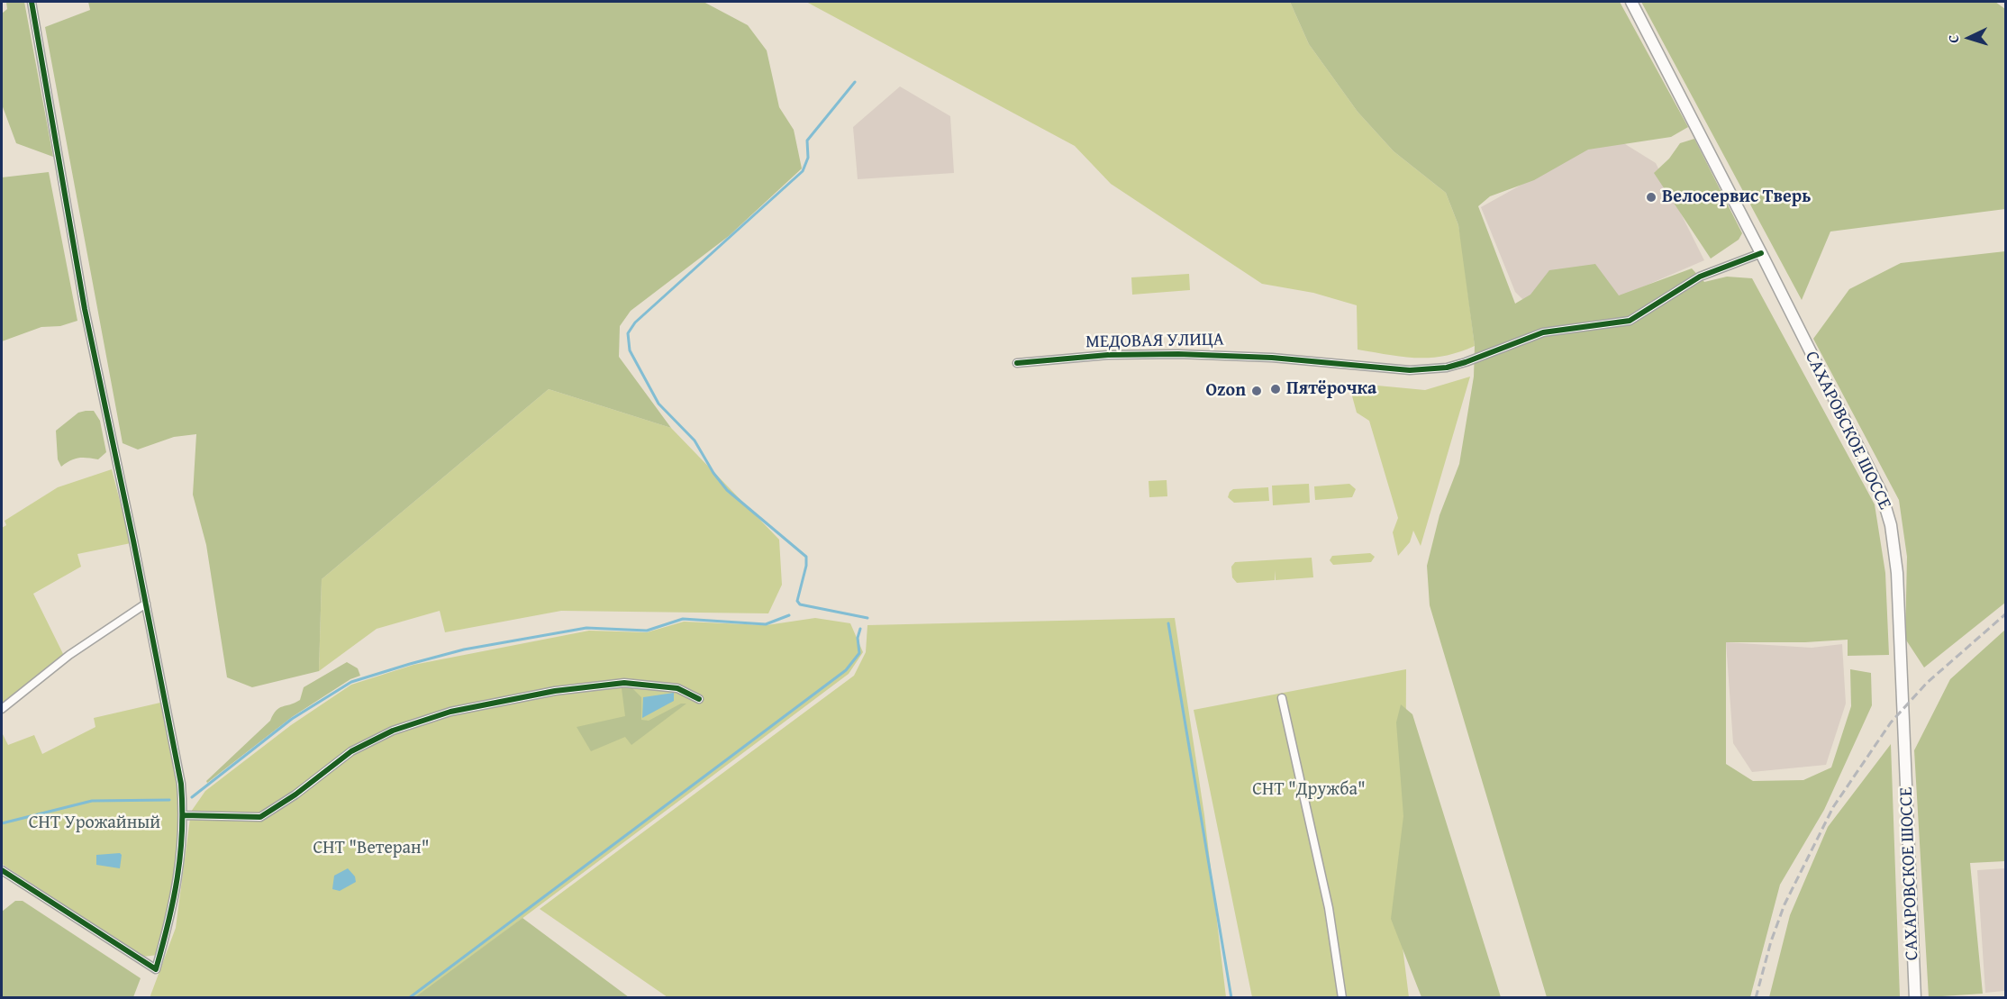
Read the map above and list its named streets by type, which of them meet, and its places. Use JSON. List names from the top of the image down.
{
  "streets": {
    "main road": ["САХАРОВСКОЕ ШОССЕ"],
    "street": ["МЕДОВАЯ УЛИЦА"]
  },
  "crossings": [
    ["МЕДОВАЯ УЛИЦА", "САХАРОВСКОЕ ШОССЕ"]
  ],
  "parks": ["СНТ \"Дружба\"", "СНТ Урожайный", "СНТ \"Ветеран\""],
  "places": ["Велосервис Тверь", "Пятёрочка", "Ozon"],
  "north": "left"
}
